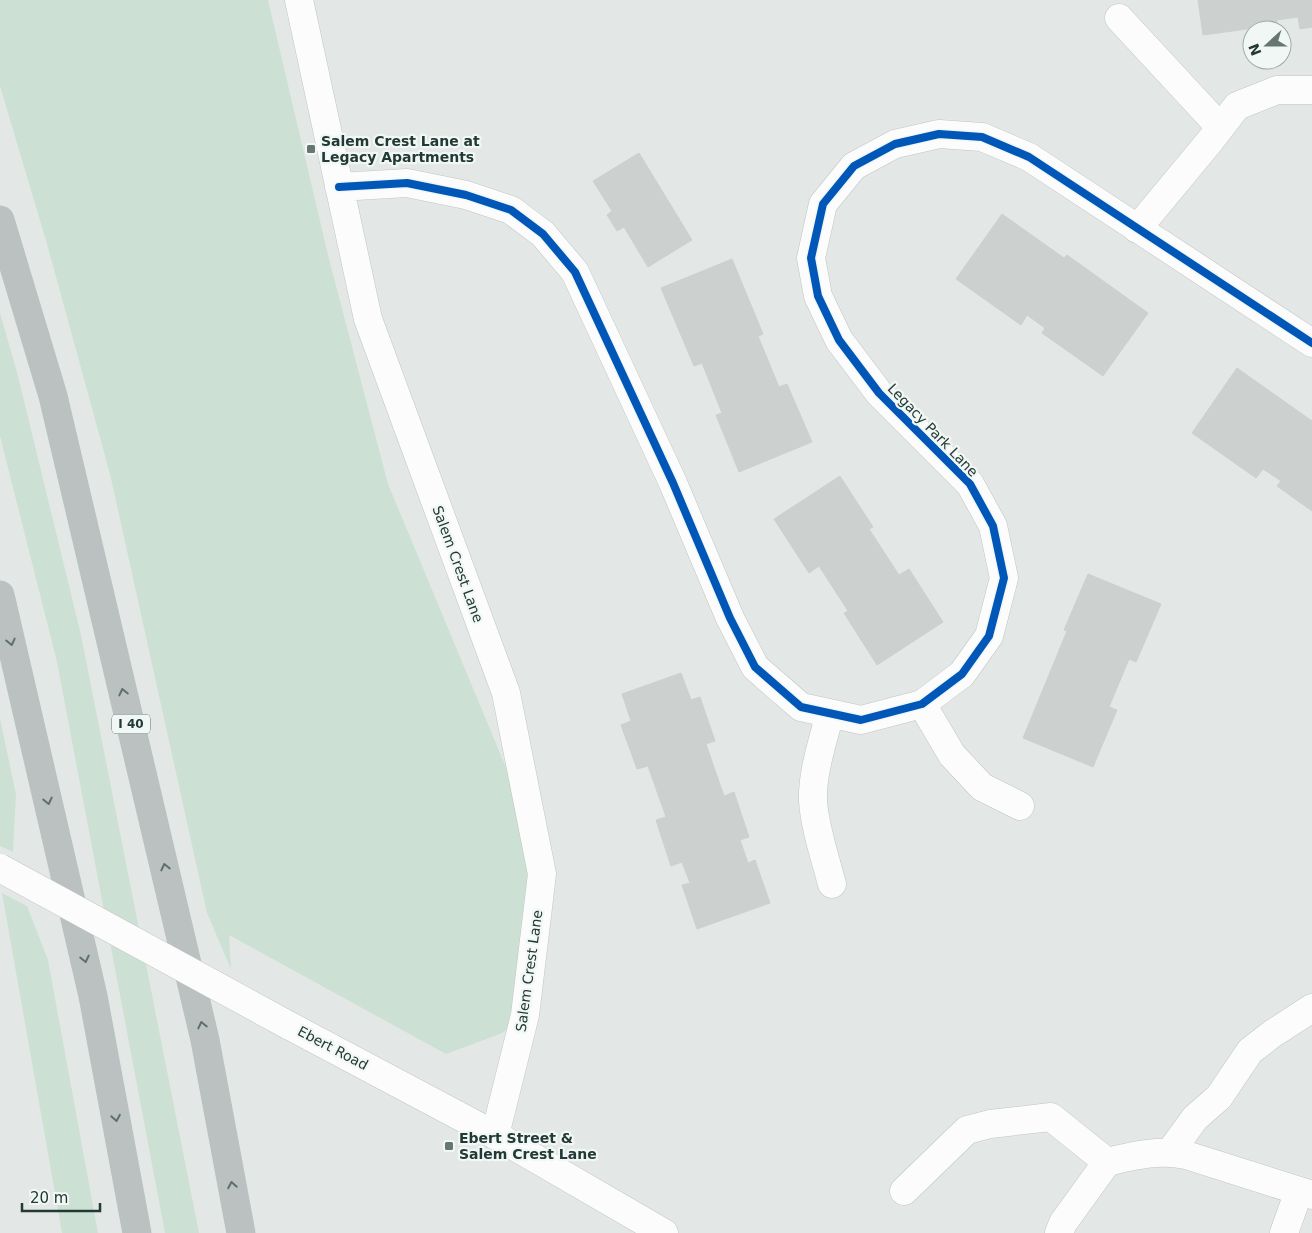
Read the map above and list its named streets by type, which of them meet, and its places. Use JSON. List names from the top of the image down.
{
  "streets": {
    "highway": ["I 40"],
    "street": ["Legacy Park Lane", "Salem Crest Lane", "Ebert Road"]
  },
  "crossings": [
    ["Legacy Park Lane", "Salem Crest Lane"],
    ["Salem Crest Lane", "Ebert Road"]
  ],
  "places": {
    "transit": ["Salem Crest Lane at Legacy Apartments", "Ebert Street & Salem Crest Lane"]
  },
  "scale_bar": "20 m",
  "north": "left"
}
